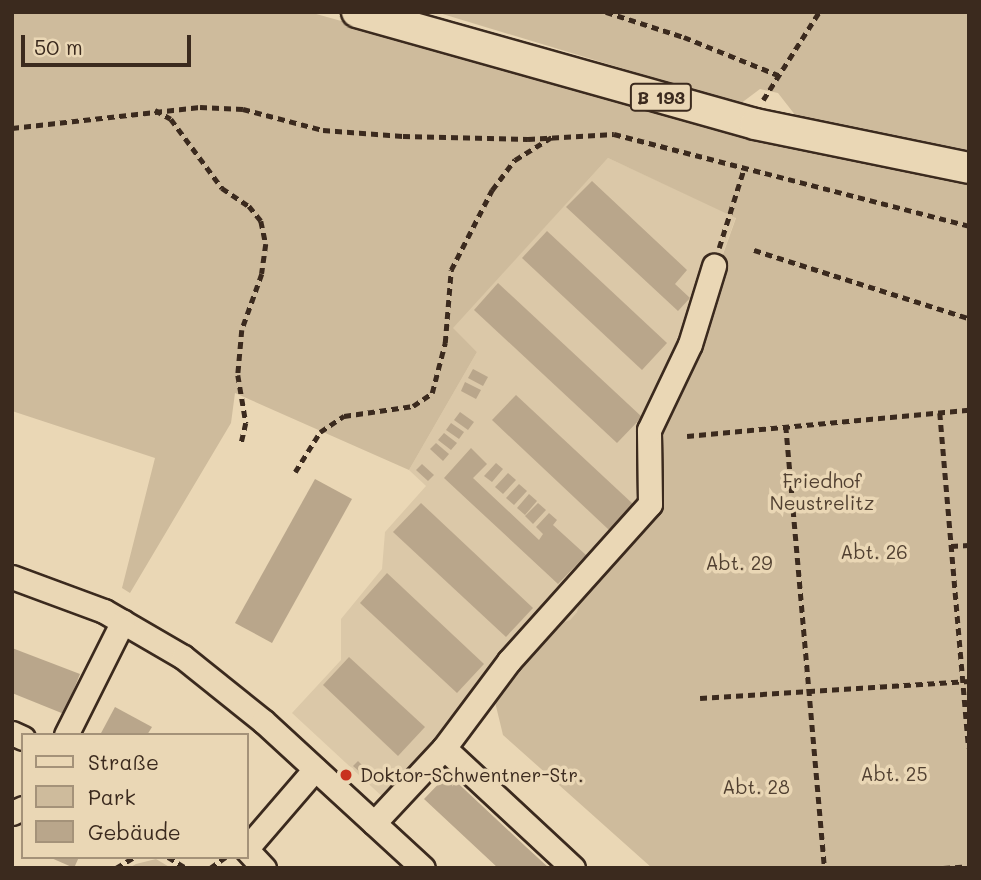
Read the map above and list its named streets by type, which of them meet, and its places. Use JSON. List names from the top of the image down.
{
  "streets": {
    "main road": ["B 193"]
  },
  "parks": [
    "Friedhof Neustrelitz",
    "Abt. 26",
    "Abt. 29",
    "Abt. 25",
    "Abt. 28"
  ],
  "places": ["Doktor-Schwentner-Str."],
  "legend": ["Straße", "Park", "Gebäude"],
  "scale_bar": "50 m"
}
